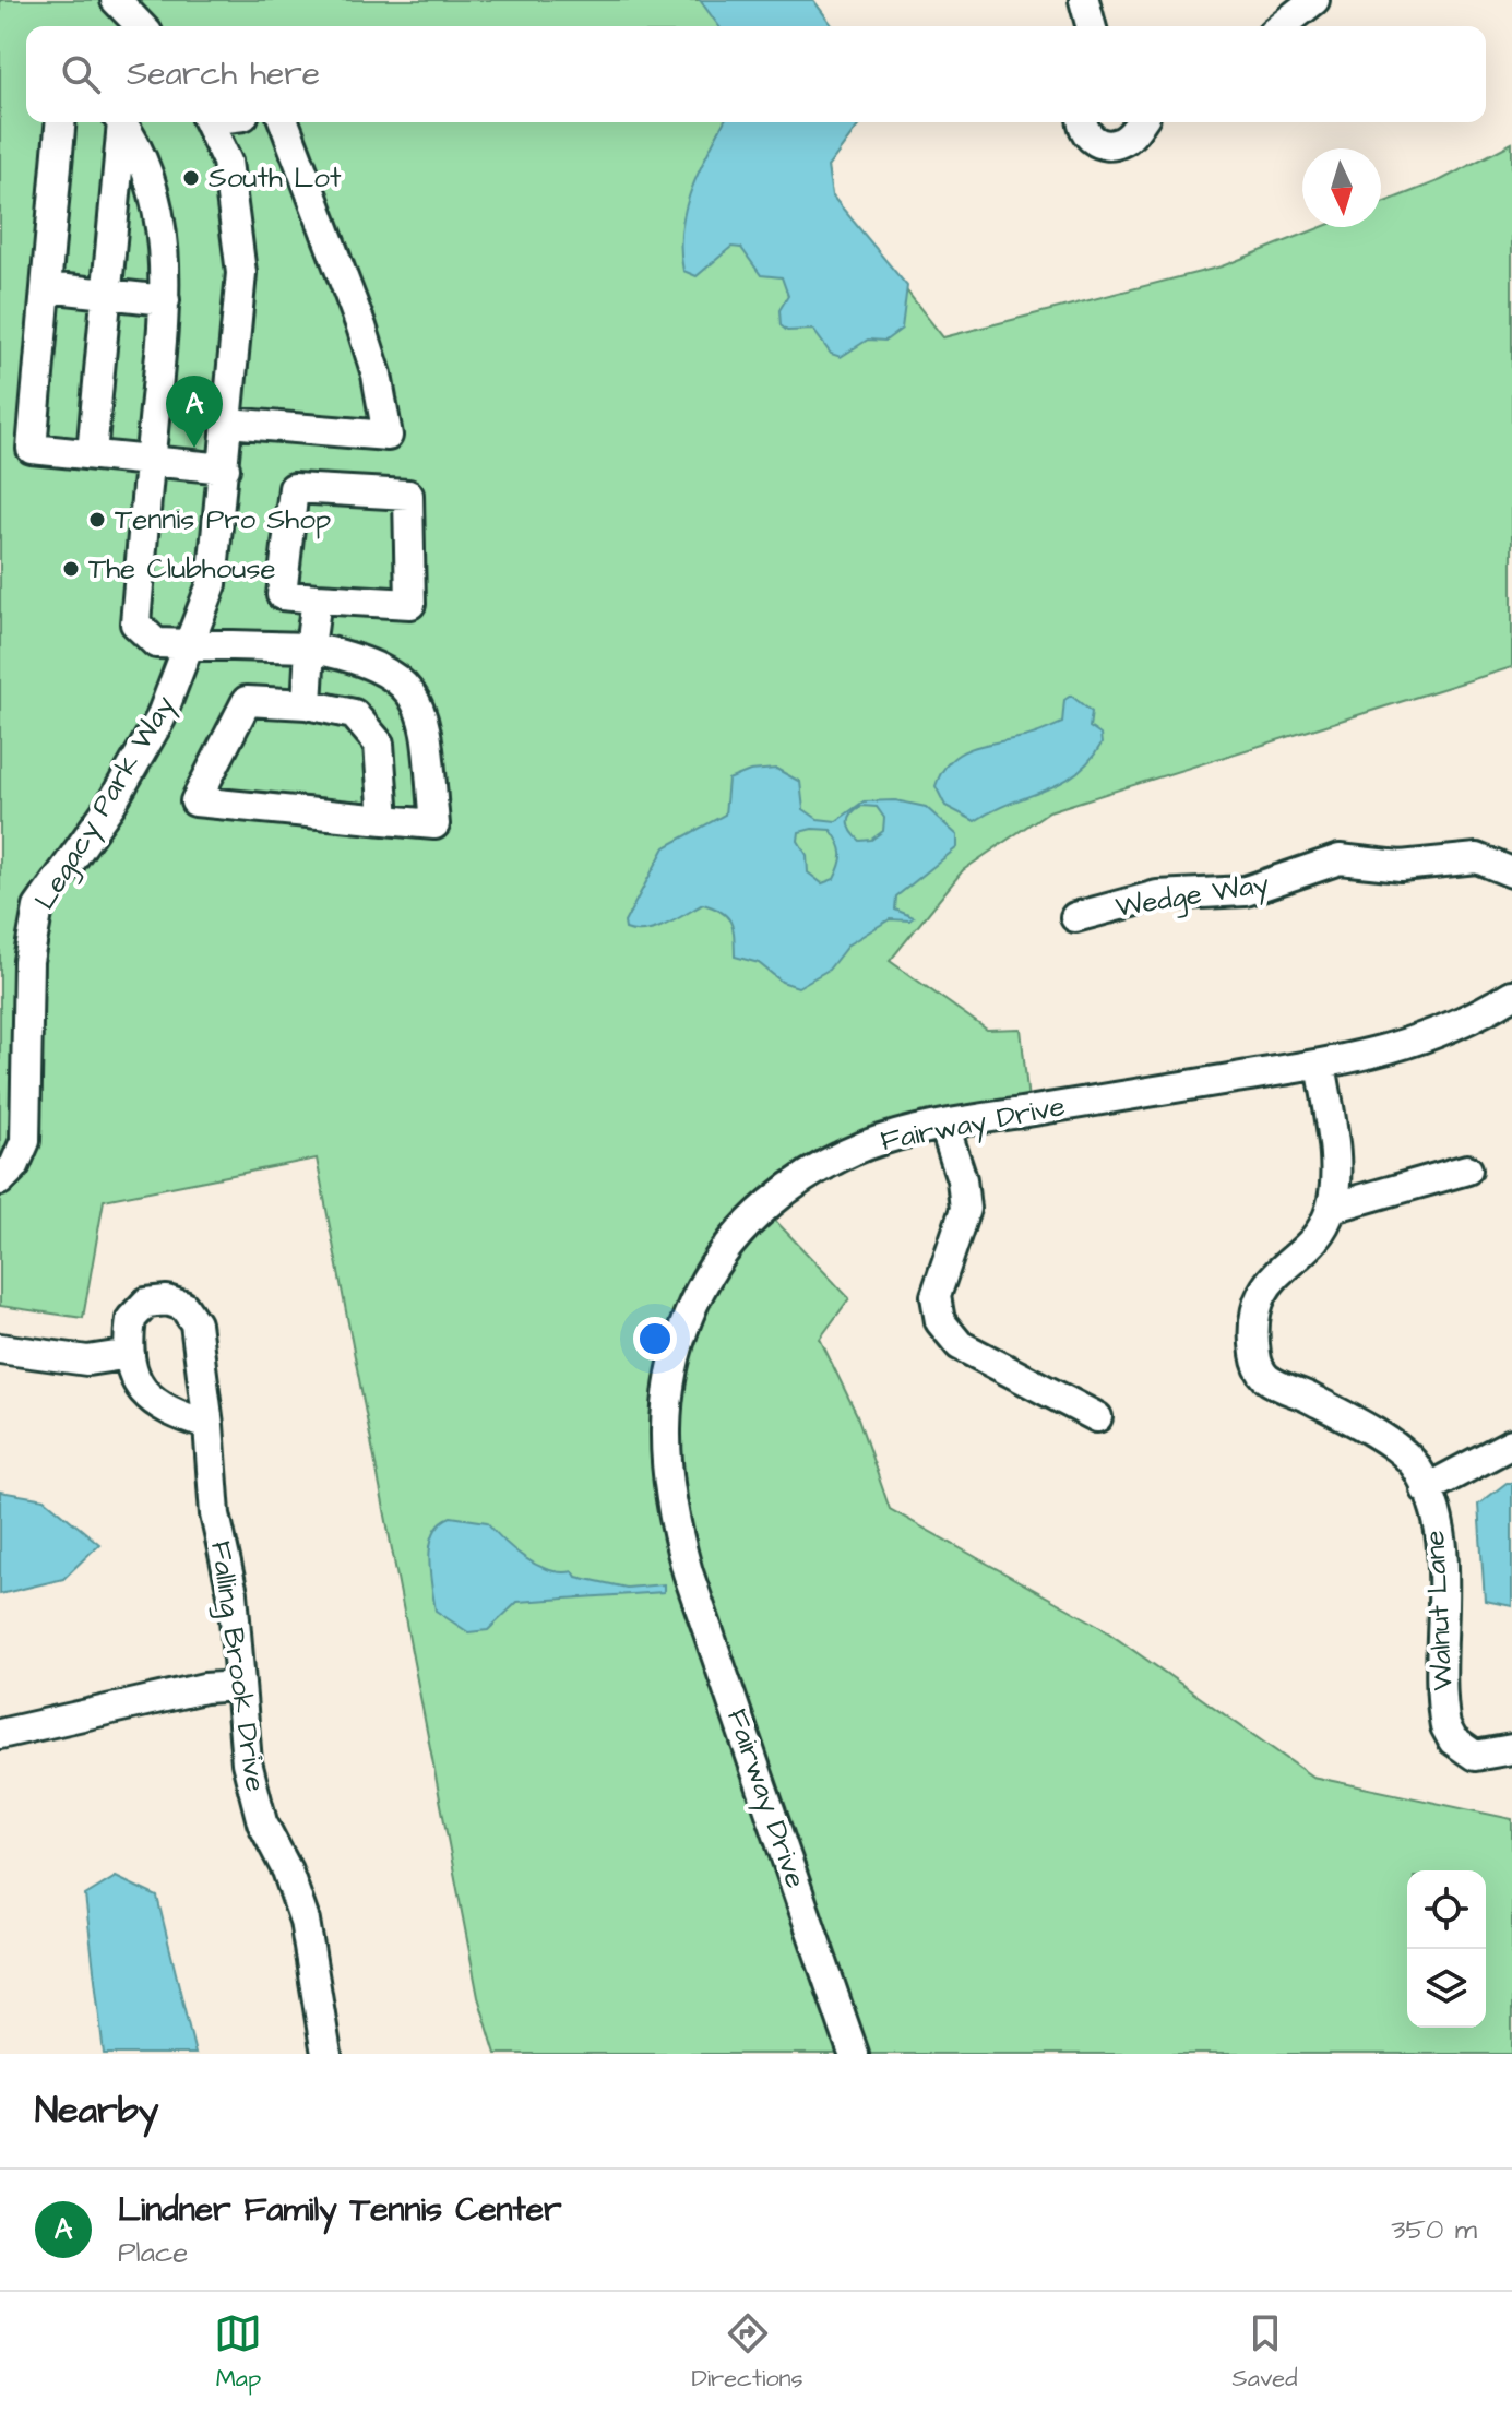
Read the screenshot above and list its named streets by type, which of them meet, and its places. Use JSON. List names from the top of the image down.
{
  "streets": {
    "street": [
      "Legacy Park Way",
      "Wedge Way",
      "Fairway Drive",
      "Walnut Lane",
      "Falling Brook Drive"
    ]
  },
  "places": ["South Lot", "Tennis Pro Shop", "The Clubhouse"],
  "north": "bottom",
  "page": {
    "search": "Search here",
    "pins": "A",
    "heading": "Nearby",
    "list": [
      {
        "mark": "A",
        "name": "Lindner Family Tennis Center",
        "note": "Place",
        "value": "350 m"
      }
    ],
    "nav": ["Map", "Directions", "Saved"]
  }
}
